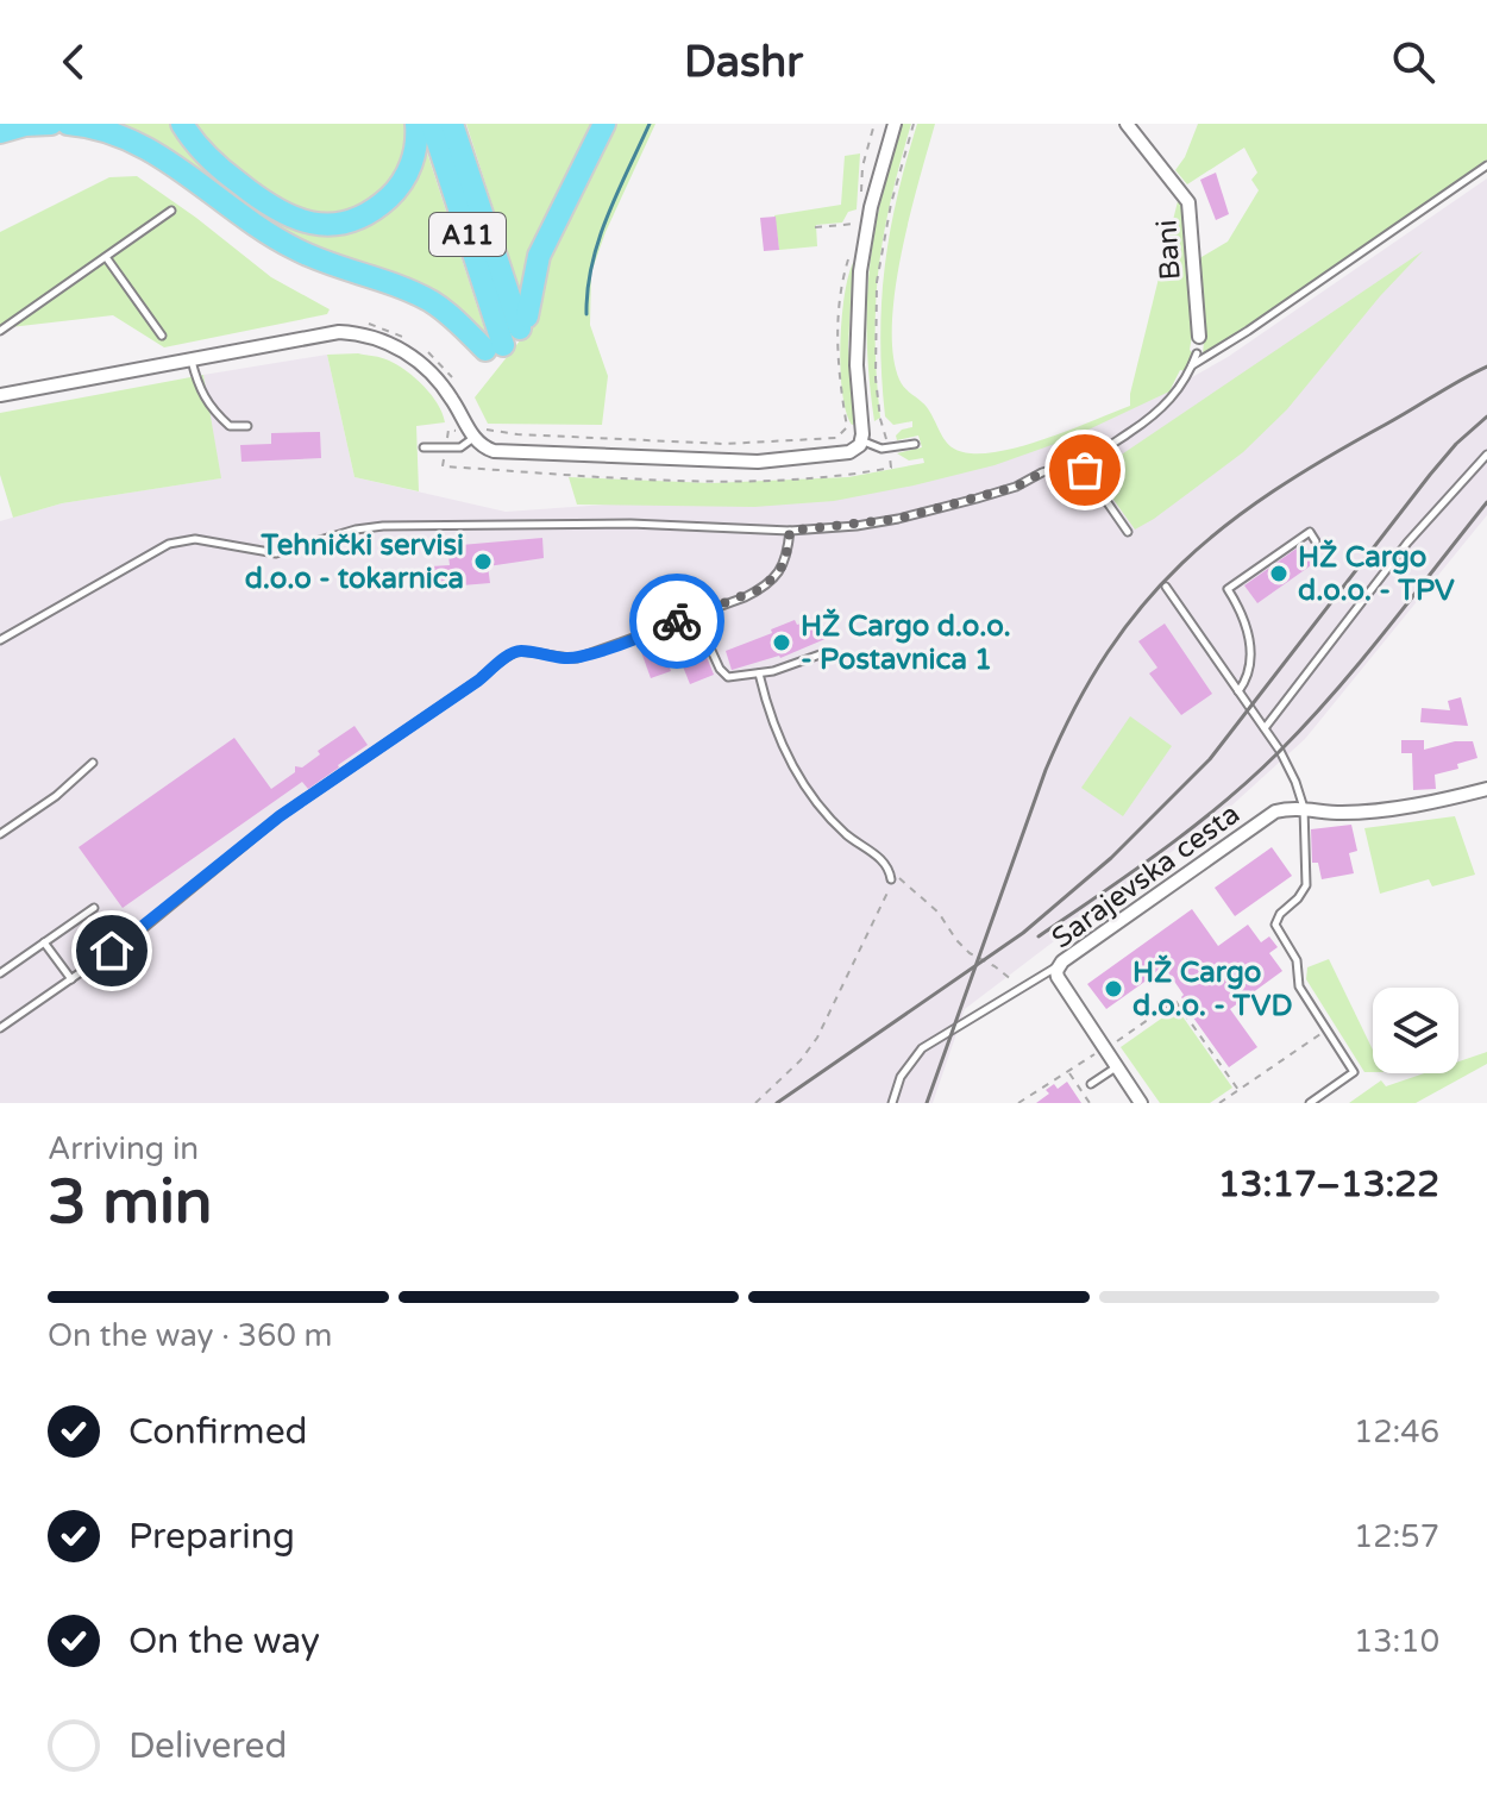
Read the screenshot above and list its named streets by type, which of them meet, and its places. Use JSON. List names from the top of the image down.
{
  "streets": {
    "highway": ["A11"],
    "street": ["Bani", "Sarajevska cesta"]
  },
  "places": [
    "Tehnički servisi d.o.o - tokarnica",
    "HŽ Cargo d.o.o. - TPV",
    "HŽ Cargo d.o.o. - Postavnica 1",
    "HŽ Cargo d.o.o. - TVD"
  ],
  "page": {
    "header": "Dashr",
    "heading": ["3 min", "Arriving in", "13:17–13:22"],
    "bar": "On the way · 360 m",
    "list": [
      ["Confirmed", "12:46"],
      ["Preparing", "12:57"],
      ["On the way", "13:10"],
      "Delivered"
    ]
  }
}
